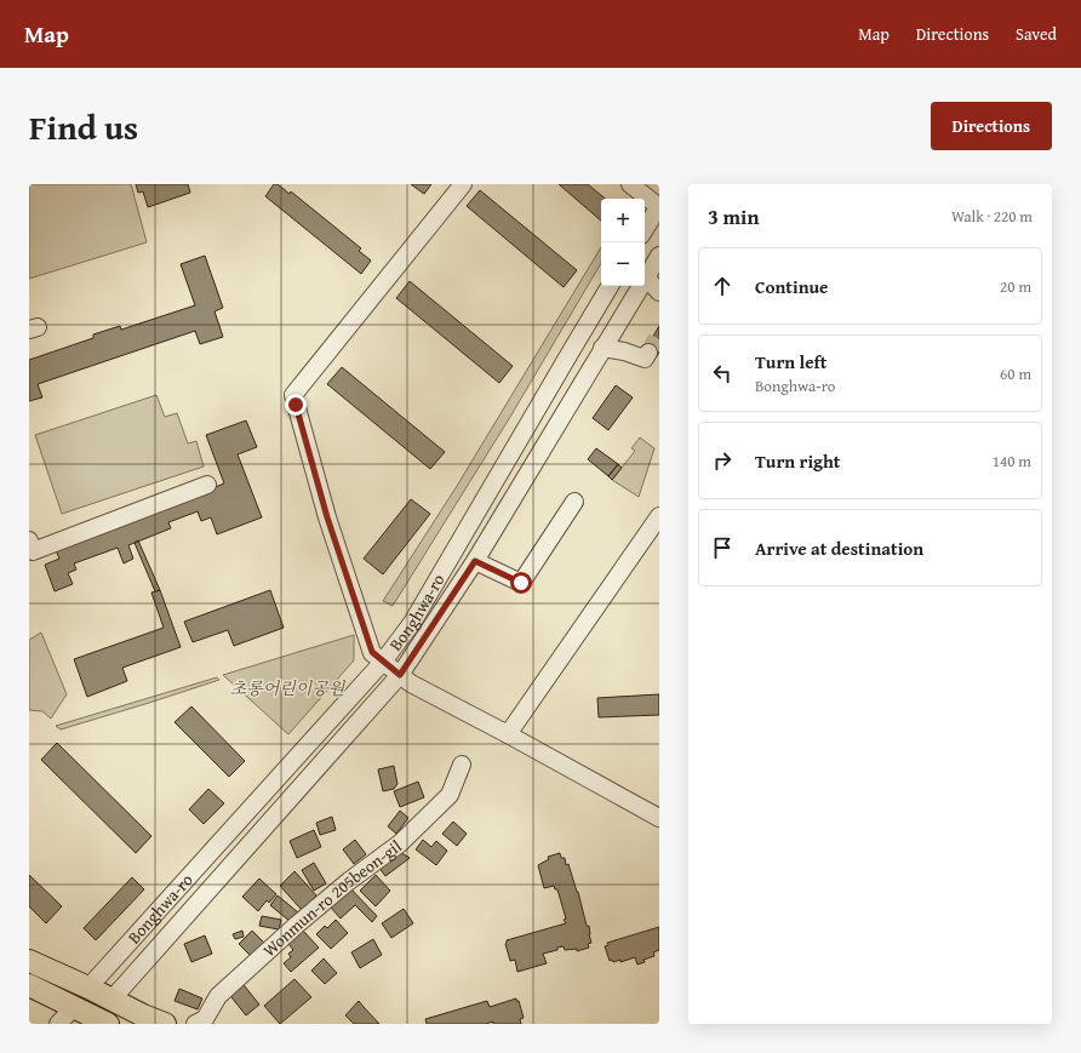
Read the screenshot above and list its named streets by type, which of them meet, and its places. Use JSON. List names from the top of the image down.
{
  "streets": {
    "main road": ["Bonghwa-ro"],
    "street": ["Wonmun-ro 205beon-gil"]
  },
  "parks": ["초롱어린이공원"],
  "page": {
    "header": "Map",
    "nav": ["Map", "Directions", "Saved"],
    "title": "Find us",
    "buttons": "Directions",
    "heading": ["3 min", "Walk · 220 m"],
    "map_buttons": ["+", "−"],
    "list": [
      ["Continue", "20 m"],
      ["Turn left", "Bonghwa-ro", "60 m"],
      ["Turn right", "140 m"],
      "Arrive at destination"
    ]
  }
}
